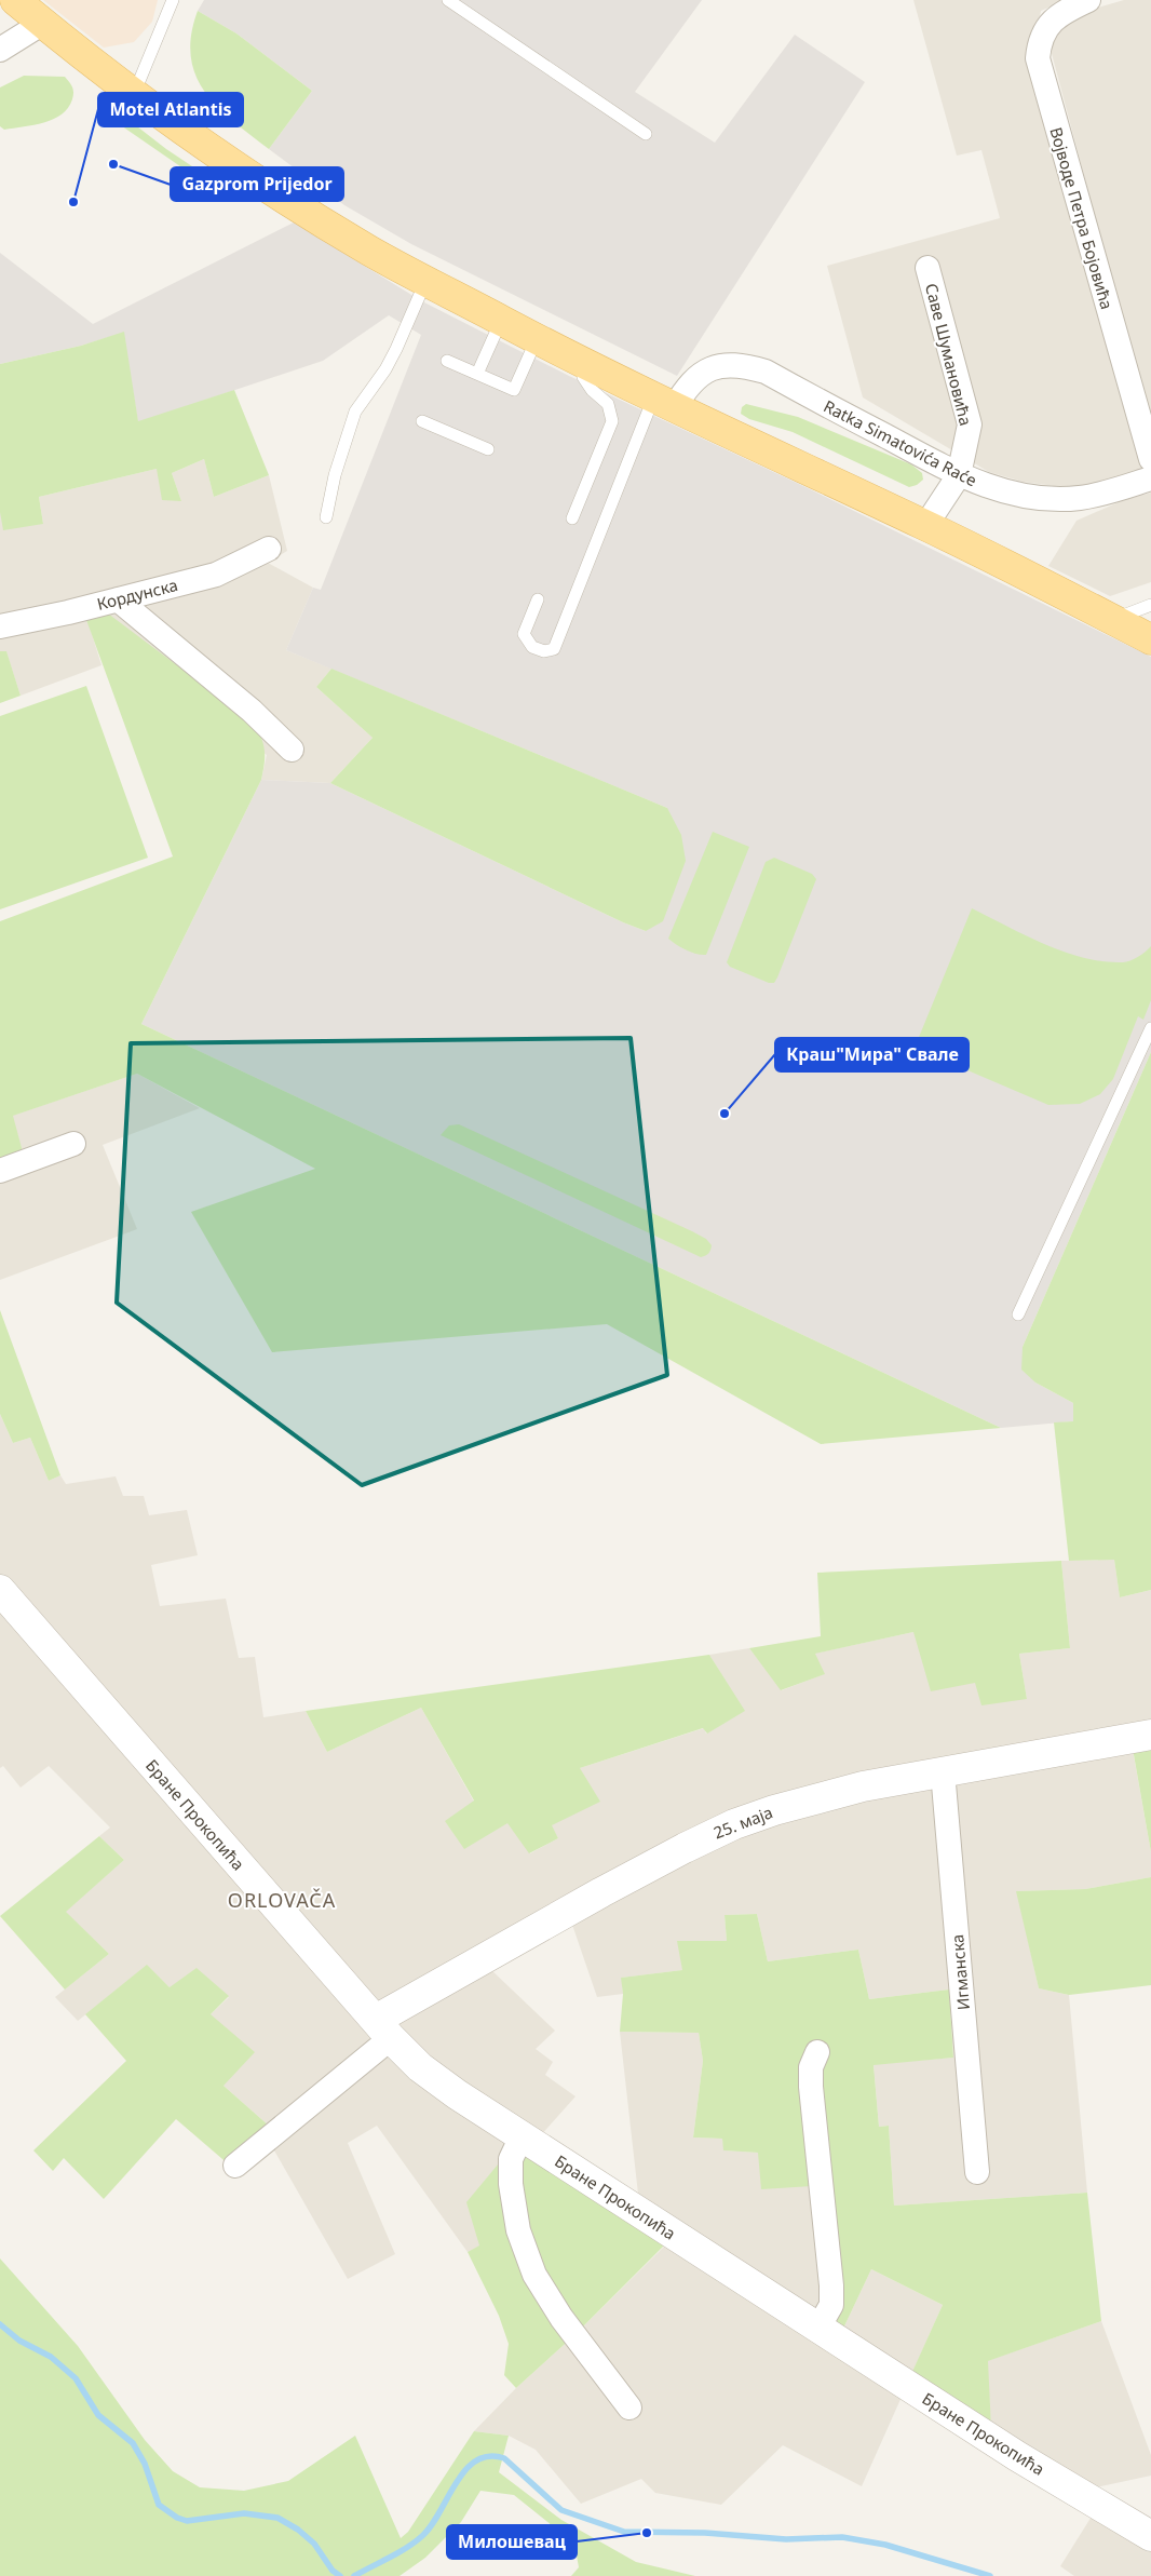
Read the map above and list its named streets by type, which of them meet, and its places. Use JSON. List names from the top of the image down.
{
  "streets": {
    "street": [
      "Војводе Петра Бојовића",
      "Саве Шумановића",
      "Ratka Simatovića Raće",
      "Кордунска",
      "Бране Прокопића",
      "25. маја",
      "Игманска"
    ]
  },
  "crossings": [
    ["Саве Шумановића", "Ratka Simatovića Raće"],
    ["Бране Прокопића", "25. маја"],
    ["25. маја", "Игманска"]
  ],
  "districts": ["ORLOVAČA"],
  "places": [
    "Gazprom Prijedor",
    "Motel Atlantis",
    "Краш\"Мира\" Свале",
    "Милошевац"
  ]
}
